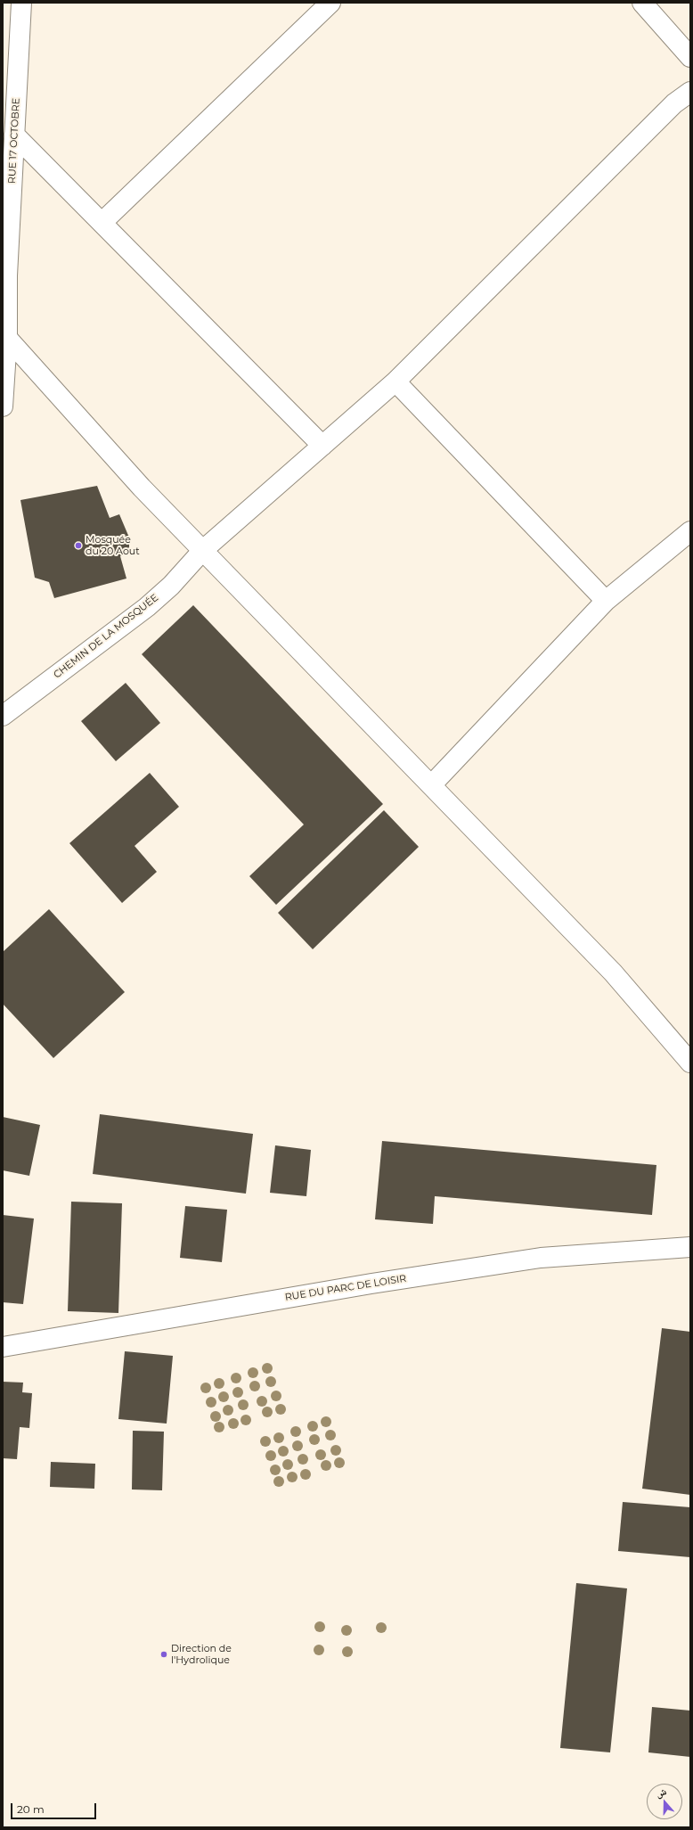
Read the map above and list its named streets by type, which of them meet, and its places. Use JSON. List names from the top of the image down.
{
  "streets": {
    "street": ["RUE 17 OCTOBRE", "CHEMIN DE LA MOSQUÉE", "RUE DU PARC DE LOISIR"]
  },
  "places": ["Mosquée du 20 Aout", "Direction de l'Hydrolique"],
  "scale_bar": "20 m",
  "north": "top"
}
